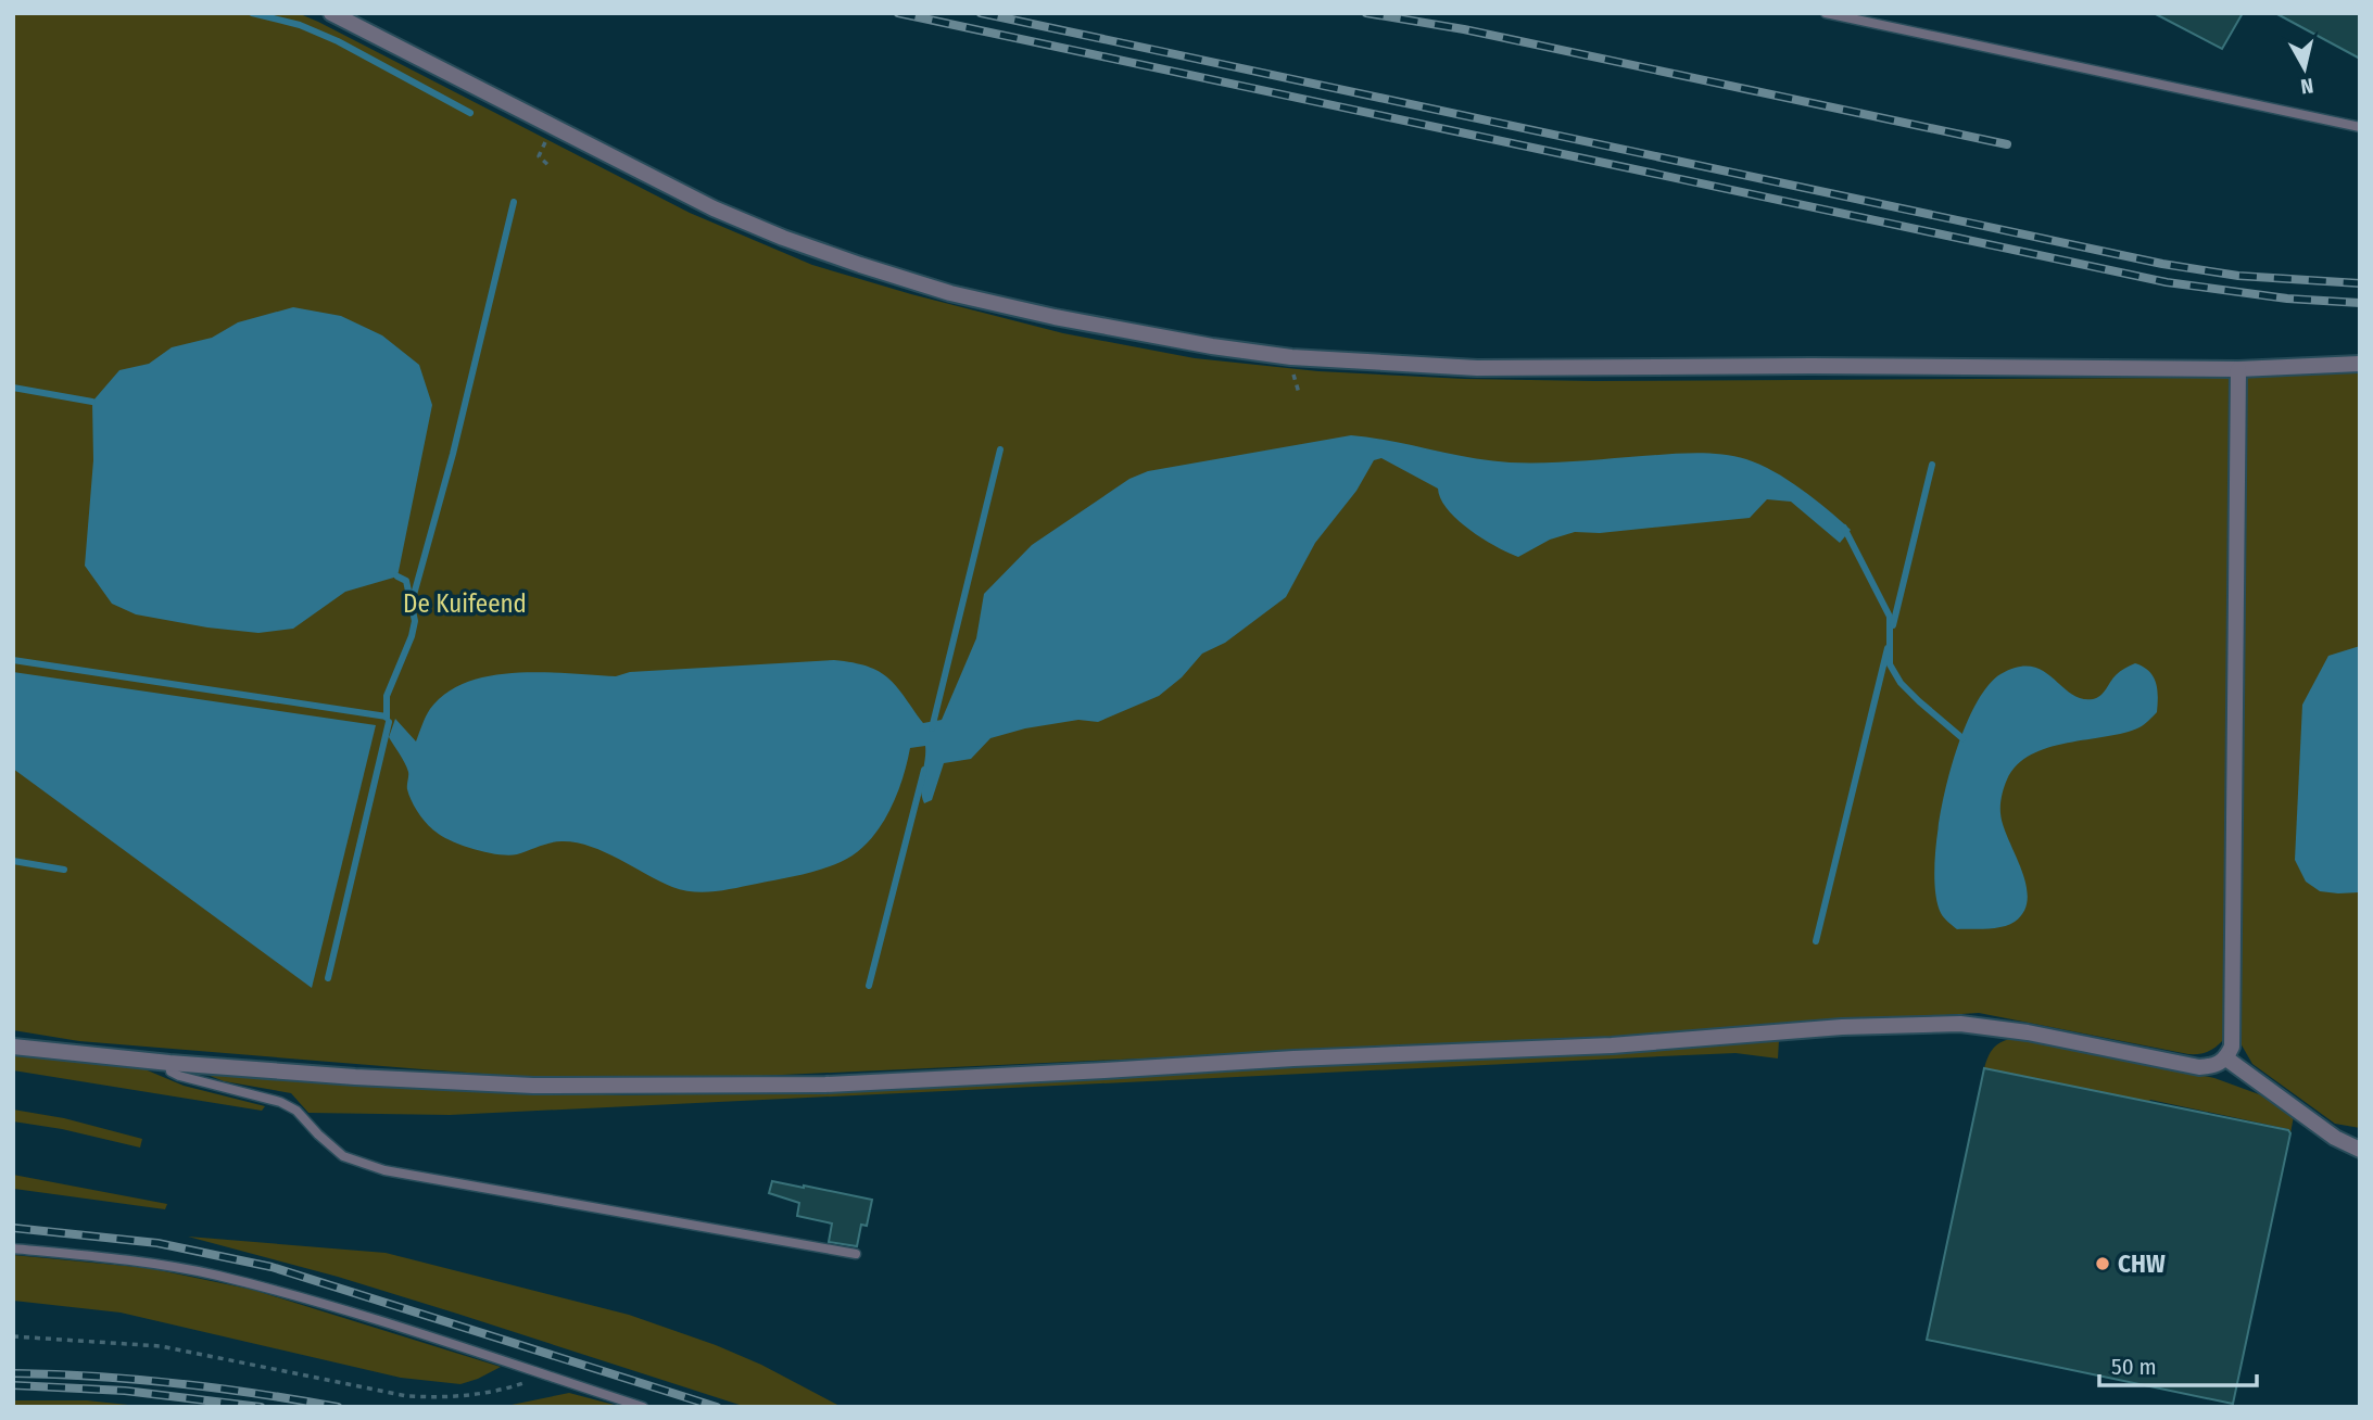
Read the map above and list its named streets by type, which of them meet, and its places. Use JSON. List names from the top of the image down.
{
  "parks": ["De Kuifeend"],
  "places": ["CHW"],
  "scale_bar": "50 m",
  "north": "bottom"
}
